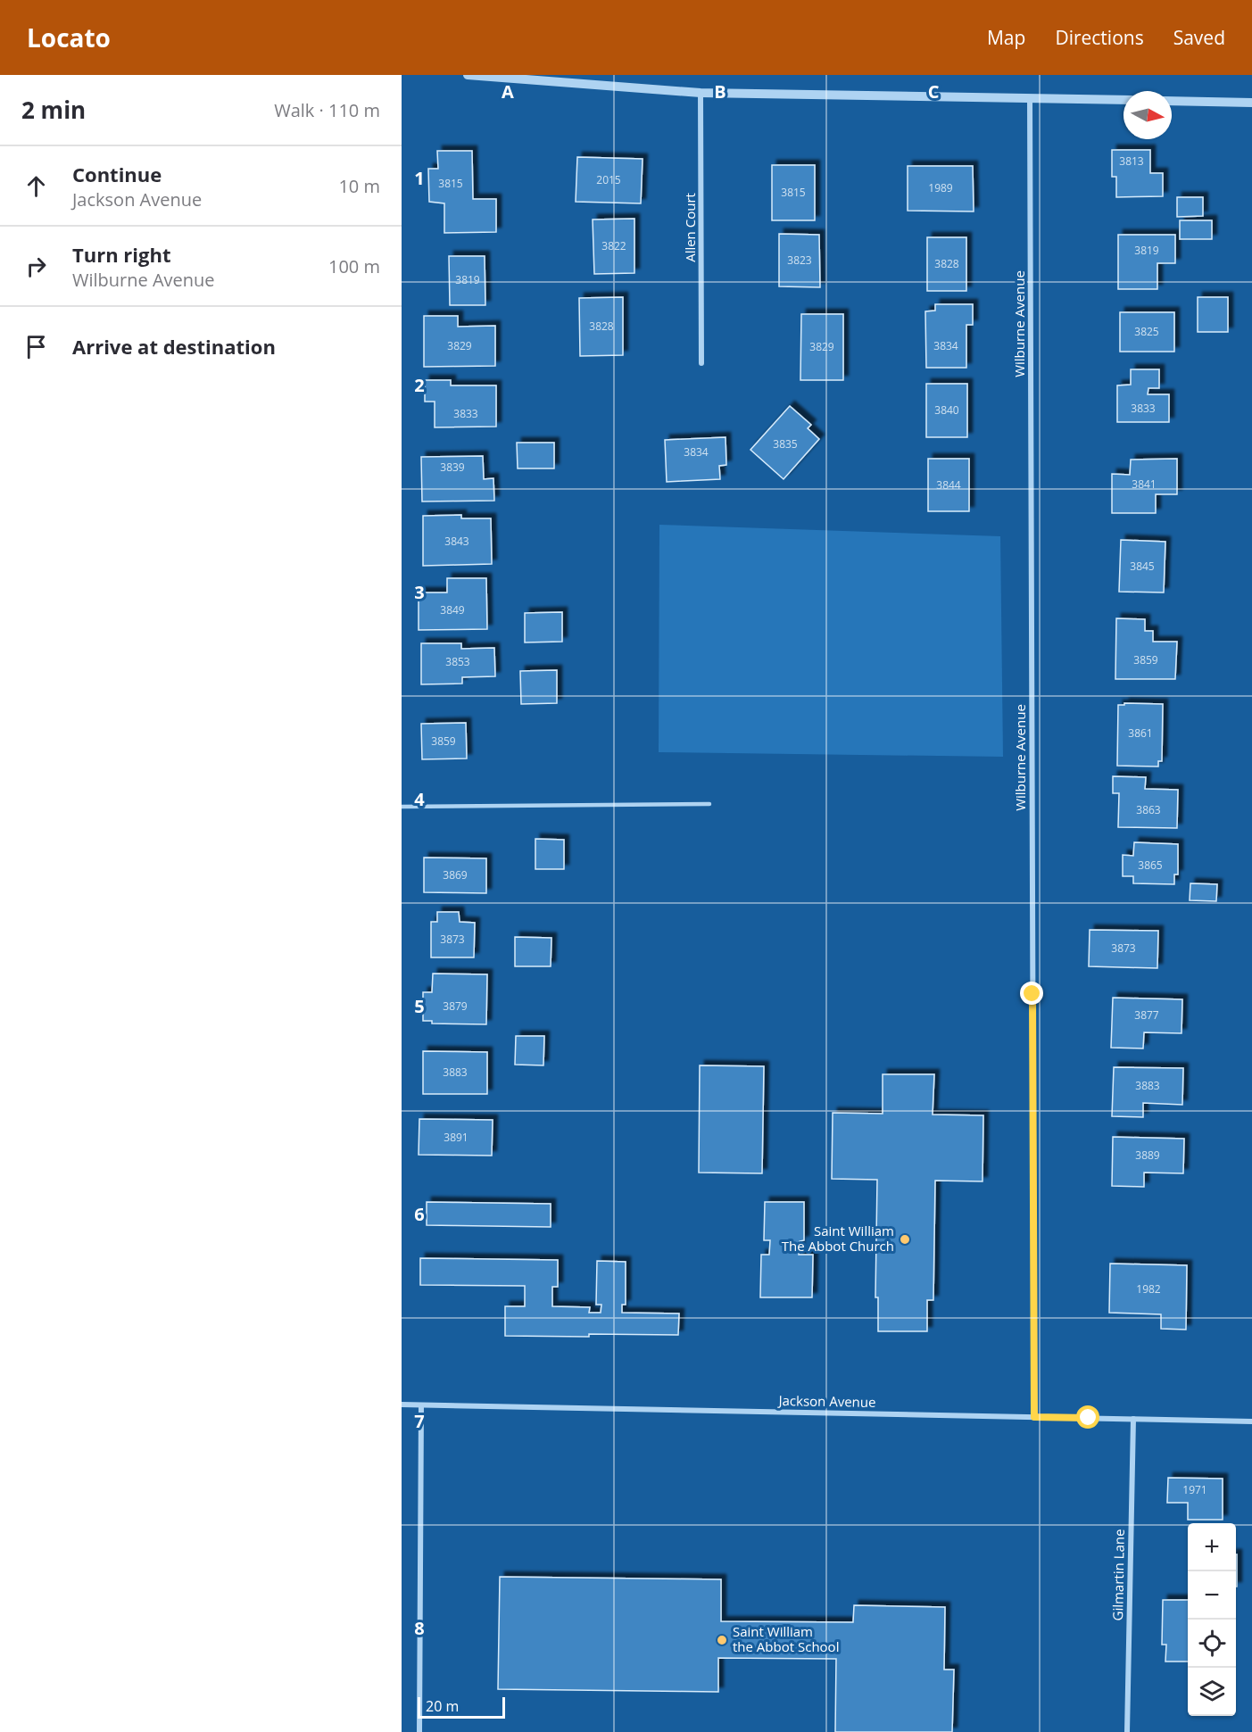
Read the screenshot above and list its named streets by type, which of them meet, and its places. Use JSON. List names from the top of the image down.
{
  "streets": {
    "street": [
      "Allen Court",
      "Wilburne Avenue",
      "Jackson Avenue",
      "Gilmartin Lane"
    ]
  },
  "crossings": [
    ["Wilburne Avenue", "Jackson Avenue"],
    ["Jackson Avenue", "Gilmartin Lane"]
  ],
  "places": ["Saint William The Abbot Church", "Saint William the Abbot School"],
  "house_numbers": [
    "3813",
    "2015",
    "3815",
    "1989",
    "3815",
    "3822",
    "3819",
    "3823",
    "3828",
    "3819",
    "3828",
    "3825",
    "3829",
    "3834",
    "3829",
    "3833",
    "3840",
    "3833",
    "3835",
    "3834",
    "3839",
    "3841",
    "3844",
    "3843",
    "3845",
    "3849",
    "3859",
    "3853",
    "3861",
    "3859",
    "3863",
    "3865",
    "3869",
    "3873",
    "3873",
    "3879",
    "3877",
    "3883",
    "3883",
    "3891",
    "3889",
    "1982",
    "1971"
  ],
  "scale_bar": "20 m",
  "north": "right",
  "page": {
    "header": "Locato",
    "nav": ["Map", "Directions", "Saved"],
    "heading": ["2 min", "Walk · 110 m"],
    "list": [
      ["Continue", "Jackson Avenue", "10 m"],
      ["Turn right", "Wilburne Avenue", "100 m"],
      "Arrive at destination"
    ],
    "map_buttons": ["+", "−"],
    "scale": "20 m"
  },
  "grid": {
    "columns": ["A", "B", "C"],
    "rows": [
      "1",
      "2",
      "3",
      "4",
      "5",
      "6",
      "7",
      "8"
    ]
  }
}
